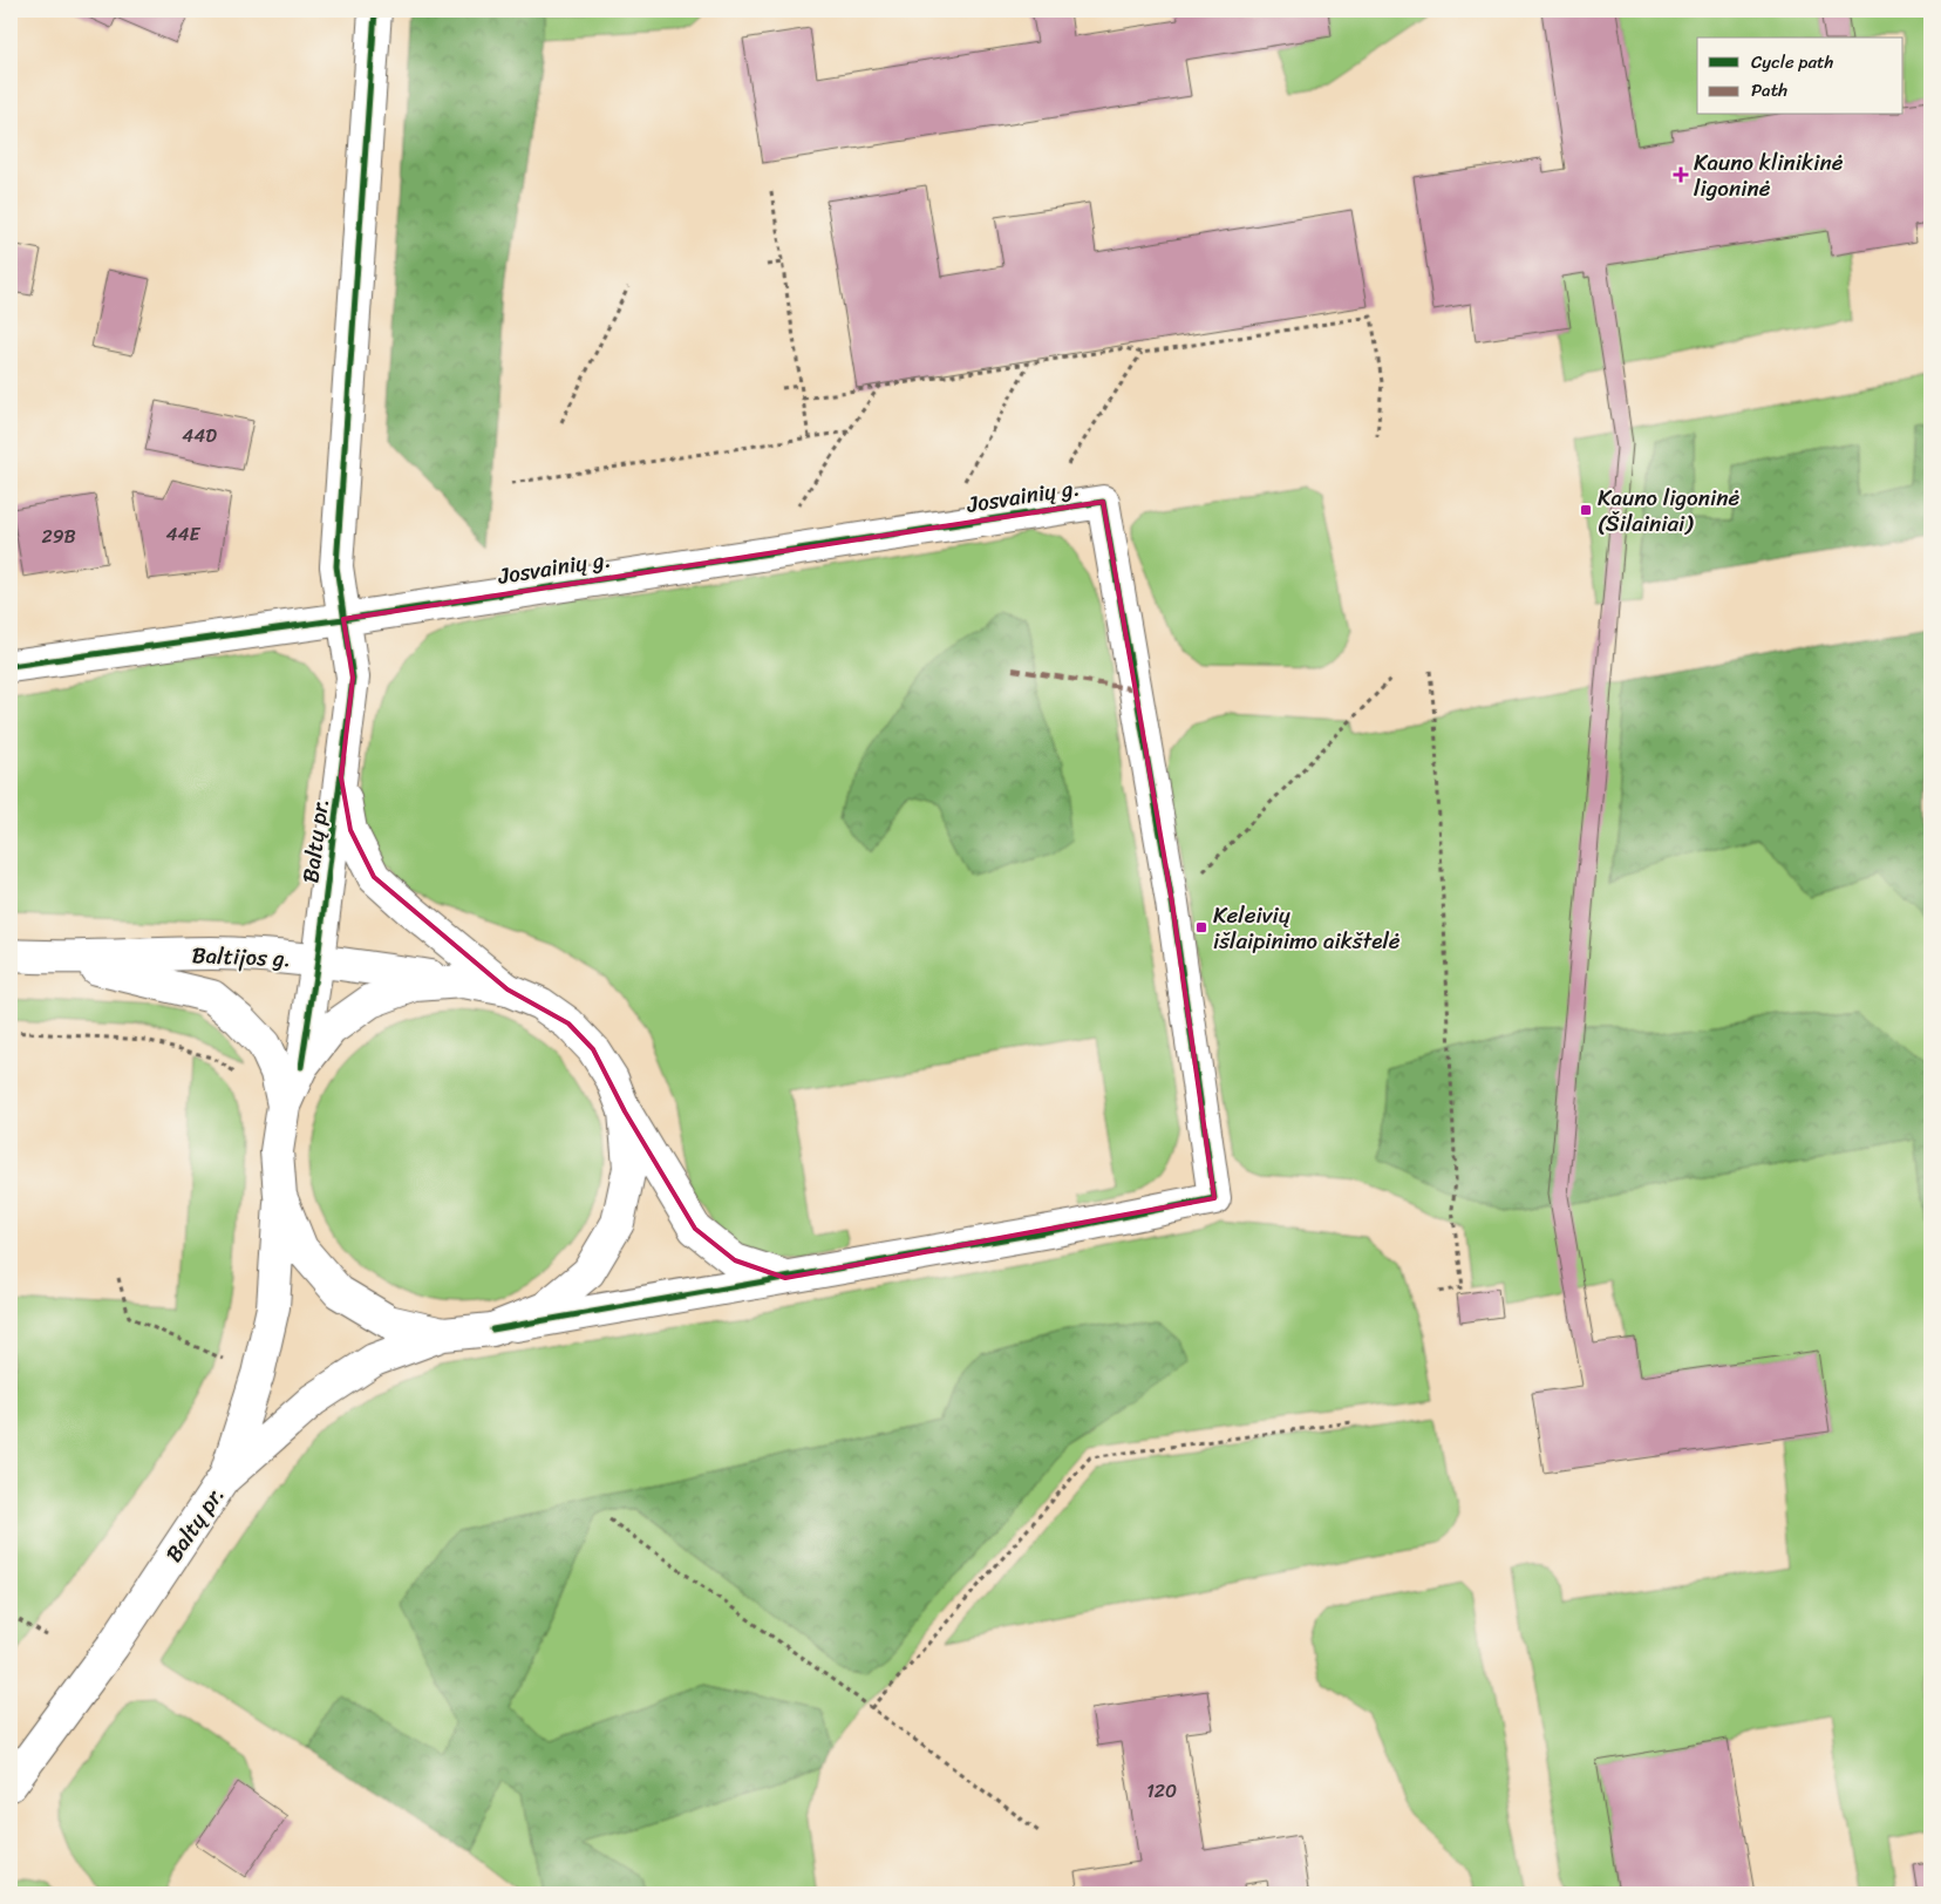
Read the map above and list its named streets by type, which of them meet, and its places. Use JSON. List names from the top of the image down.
{
  "streets": {
    "street": ["Josvainių g.", "Baltų pr.", "Baltijos g."]
  },
  "crossings": [
    ["Josvainių g.", "Baltų pr."],
    ["Baltų pr.", "Baltijos g."]
  ],
  "places": {
    "health": ["Kauno klinikinė ligoninė"],
    "transit": ["Kauno ligoninė (Šilainiai)", "Keleivių išlaipinimo aikštelė"]
  },
  "house_numbers": [
    "44D",
    "44E",
    "29B",
    "120"
  ],
  "legend": ["Cycle path", "Path"]
}
